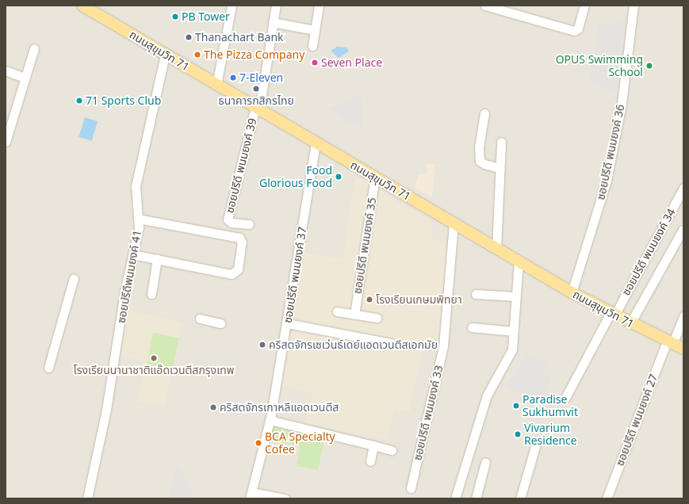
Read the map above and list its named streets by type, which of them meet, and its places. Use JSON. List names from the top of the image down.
{
  "streets": {
    "main road": ["ถนนสุขุมวิท 71"],
    "street": [
      "ซอยปรีดี พนมยงค์ 36",
      "ซอยปรีดี พนมยงค์ 39",
      "ซอยปรีดี พนมยงค์ 35",
      "ซอยปรีดี พนมยงค์ 34",
      "ซอยปรีดี พนมยงค์ 37",
      "ซอยปรีดีพนมยงค์ 41",
      "ซอยปรีดี พนมยงค์ 33",
      "ซอยปรีดี พนมยงค์ 27"
    ]
  },
  "crossings": [
    ["ถนนสุขุมวิท 71", "ซอยปรีดี พนมยงค์ 36"],
    ["ถนนสุขุมวิท 71", "ซอยปรีดี พนมยงค์ 39"],
    ["ถนนสุขุมวิท 71", "ซอยปรีดี พนมยงค์ 35"],
    ["ถนนสุขุมวิท 71", "ซอยปรีดี พนมยงค์ 34"],
    ["ถนนสุขุมวิท 71", "ซอยปรีดี พนมยงค์ 37"],
    ["ถนนสุขุมวิท 71", "ซอยปรีดีพนมยงค์ 41"],
    ["ถนนสุขุมวิท 71", "ซอยปรีดี พนมยงค์ 33"],
    ["ถนนสุขุมวิท 71", "ซอยปรีดี พนมยงค์ 27"]
  ],
  "places": [
    "PB Tower",
    "Thanachart Bank",
    "The Pizza Company",
    "Seven Place",
    "OPUS Swimming School",
    "7-Eleven",
    "ธนาคารกสิกรไทย",
    "71 Sports Club",
    "Food Glorious Food",
    "โรงเรียนเกษมพิทยา",
    "คริสตจักรเซเว่นธ์เดย์แอดเวนตีสเอกมัย",
    "โรงเรียนนานาชาติแอ๊ดเวนตีสกรุงเทพ",
    "Paradise Sukhumvit",
    "คริสตจักรเกาหลีแอดเวนตีส",
    "Vivarium Residence",
    "BCA Specialty Cofee"
  ]
}
